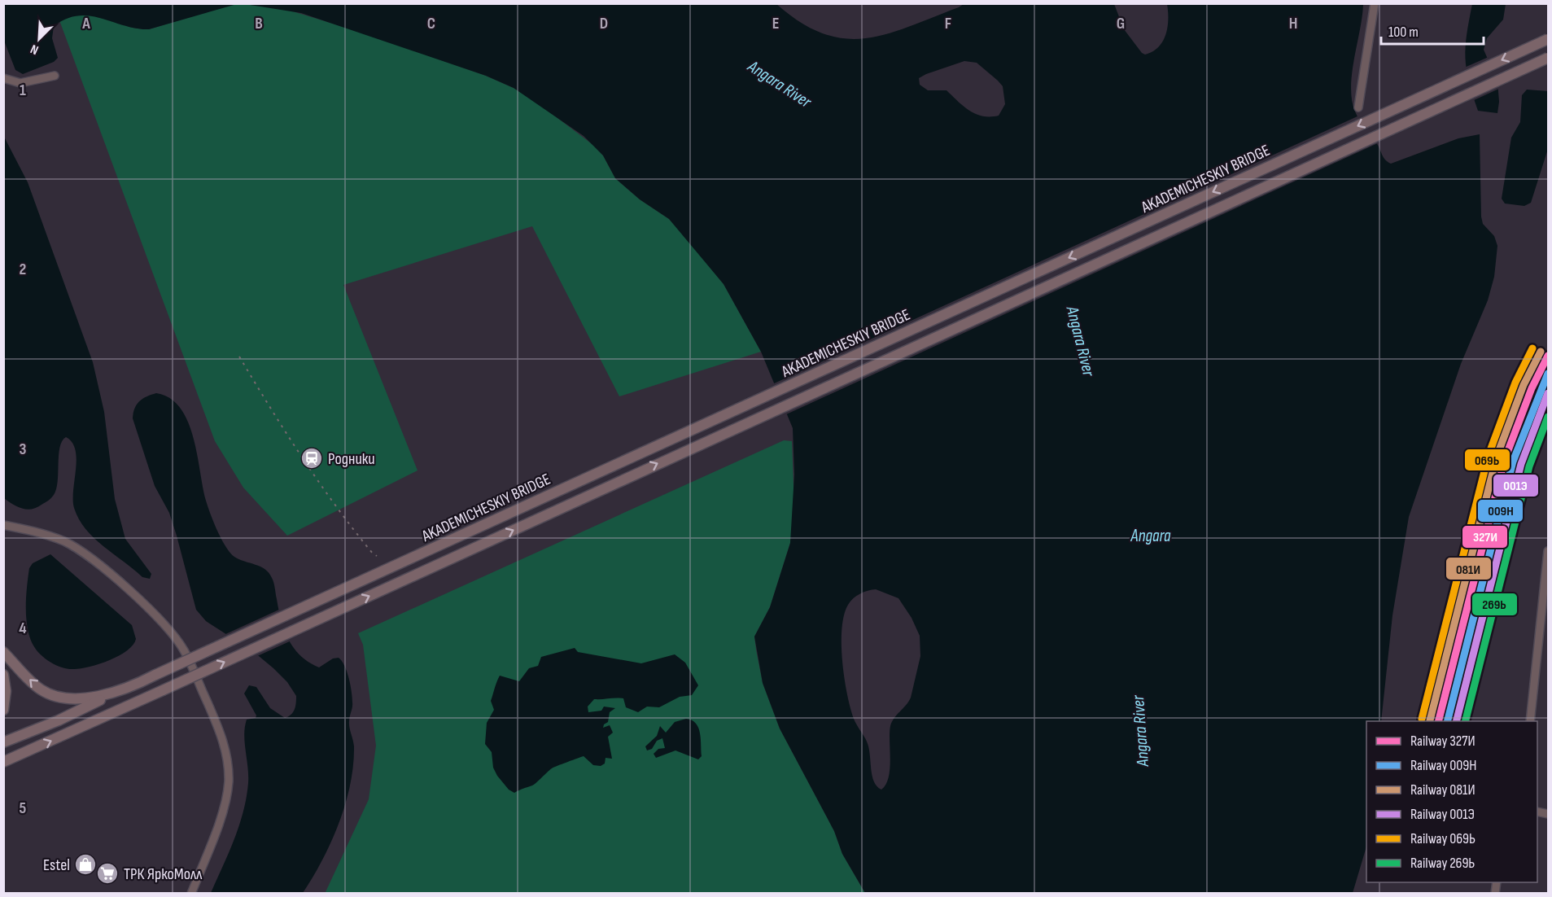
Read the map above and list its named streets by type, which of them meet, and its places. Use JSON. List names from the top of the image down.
{
  "streets": {
    "main road": ["AKADEMICHESKIY BRIDGE"]
  },
  "water": ["Angara River", "Angara"],
  "places": {
    "station": ["Родники"],
    "shop": ["Estel"],
    "supermarket": ["ТРК ЯркоМолл"]
  },
  "lines": [
    "rail line 069Ь",
    "rail line 081И",
    "rail line 327И",
    "rail line 009Н",
    "rail line 001Э",
    "rail line 269Ь"
  ],
  "legend": [
    "Railway 327И",
    "Railway 009Н",
    "Railway 081И",
    "Railway 001Э",
    "Railway 069Ь",
    "Railway 269Ь"
  ],
  "scale_bar": "100 m",
  "north": "bottom left",
  "grid": {
    "columns": [
      "A",
      "B",
      "C",
      "D",
      "E",
      "F",
      "G",
      "H"
    ],
    "rows": [
      "1",
      "2",
      "3",
      "4",
      "5"
    ]
  }
}
